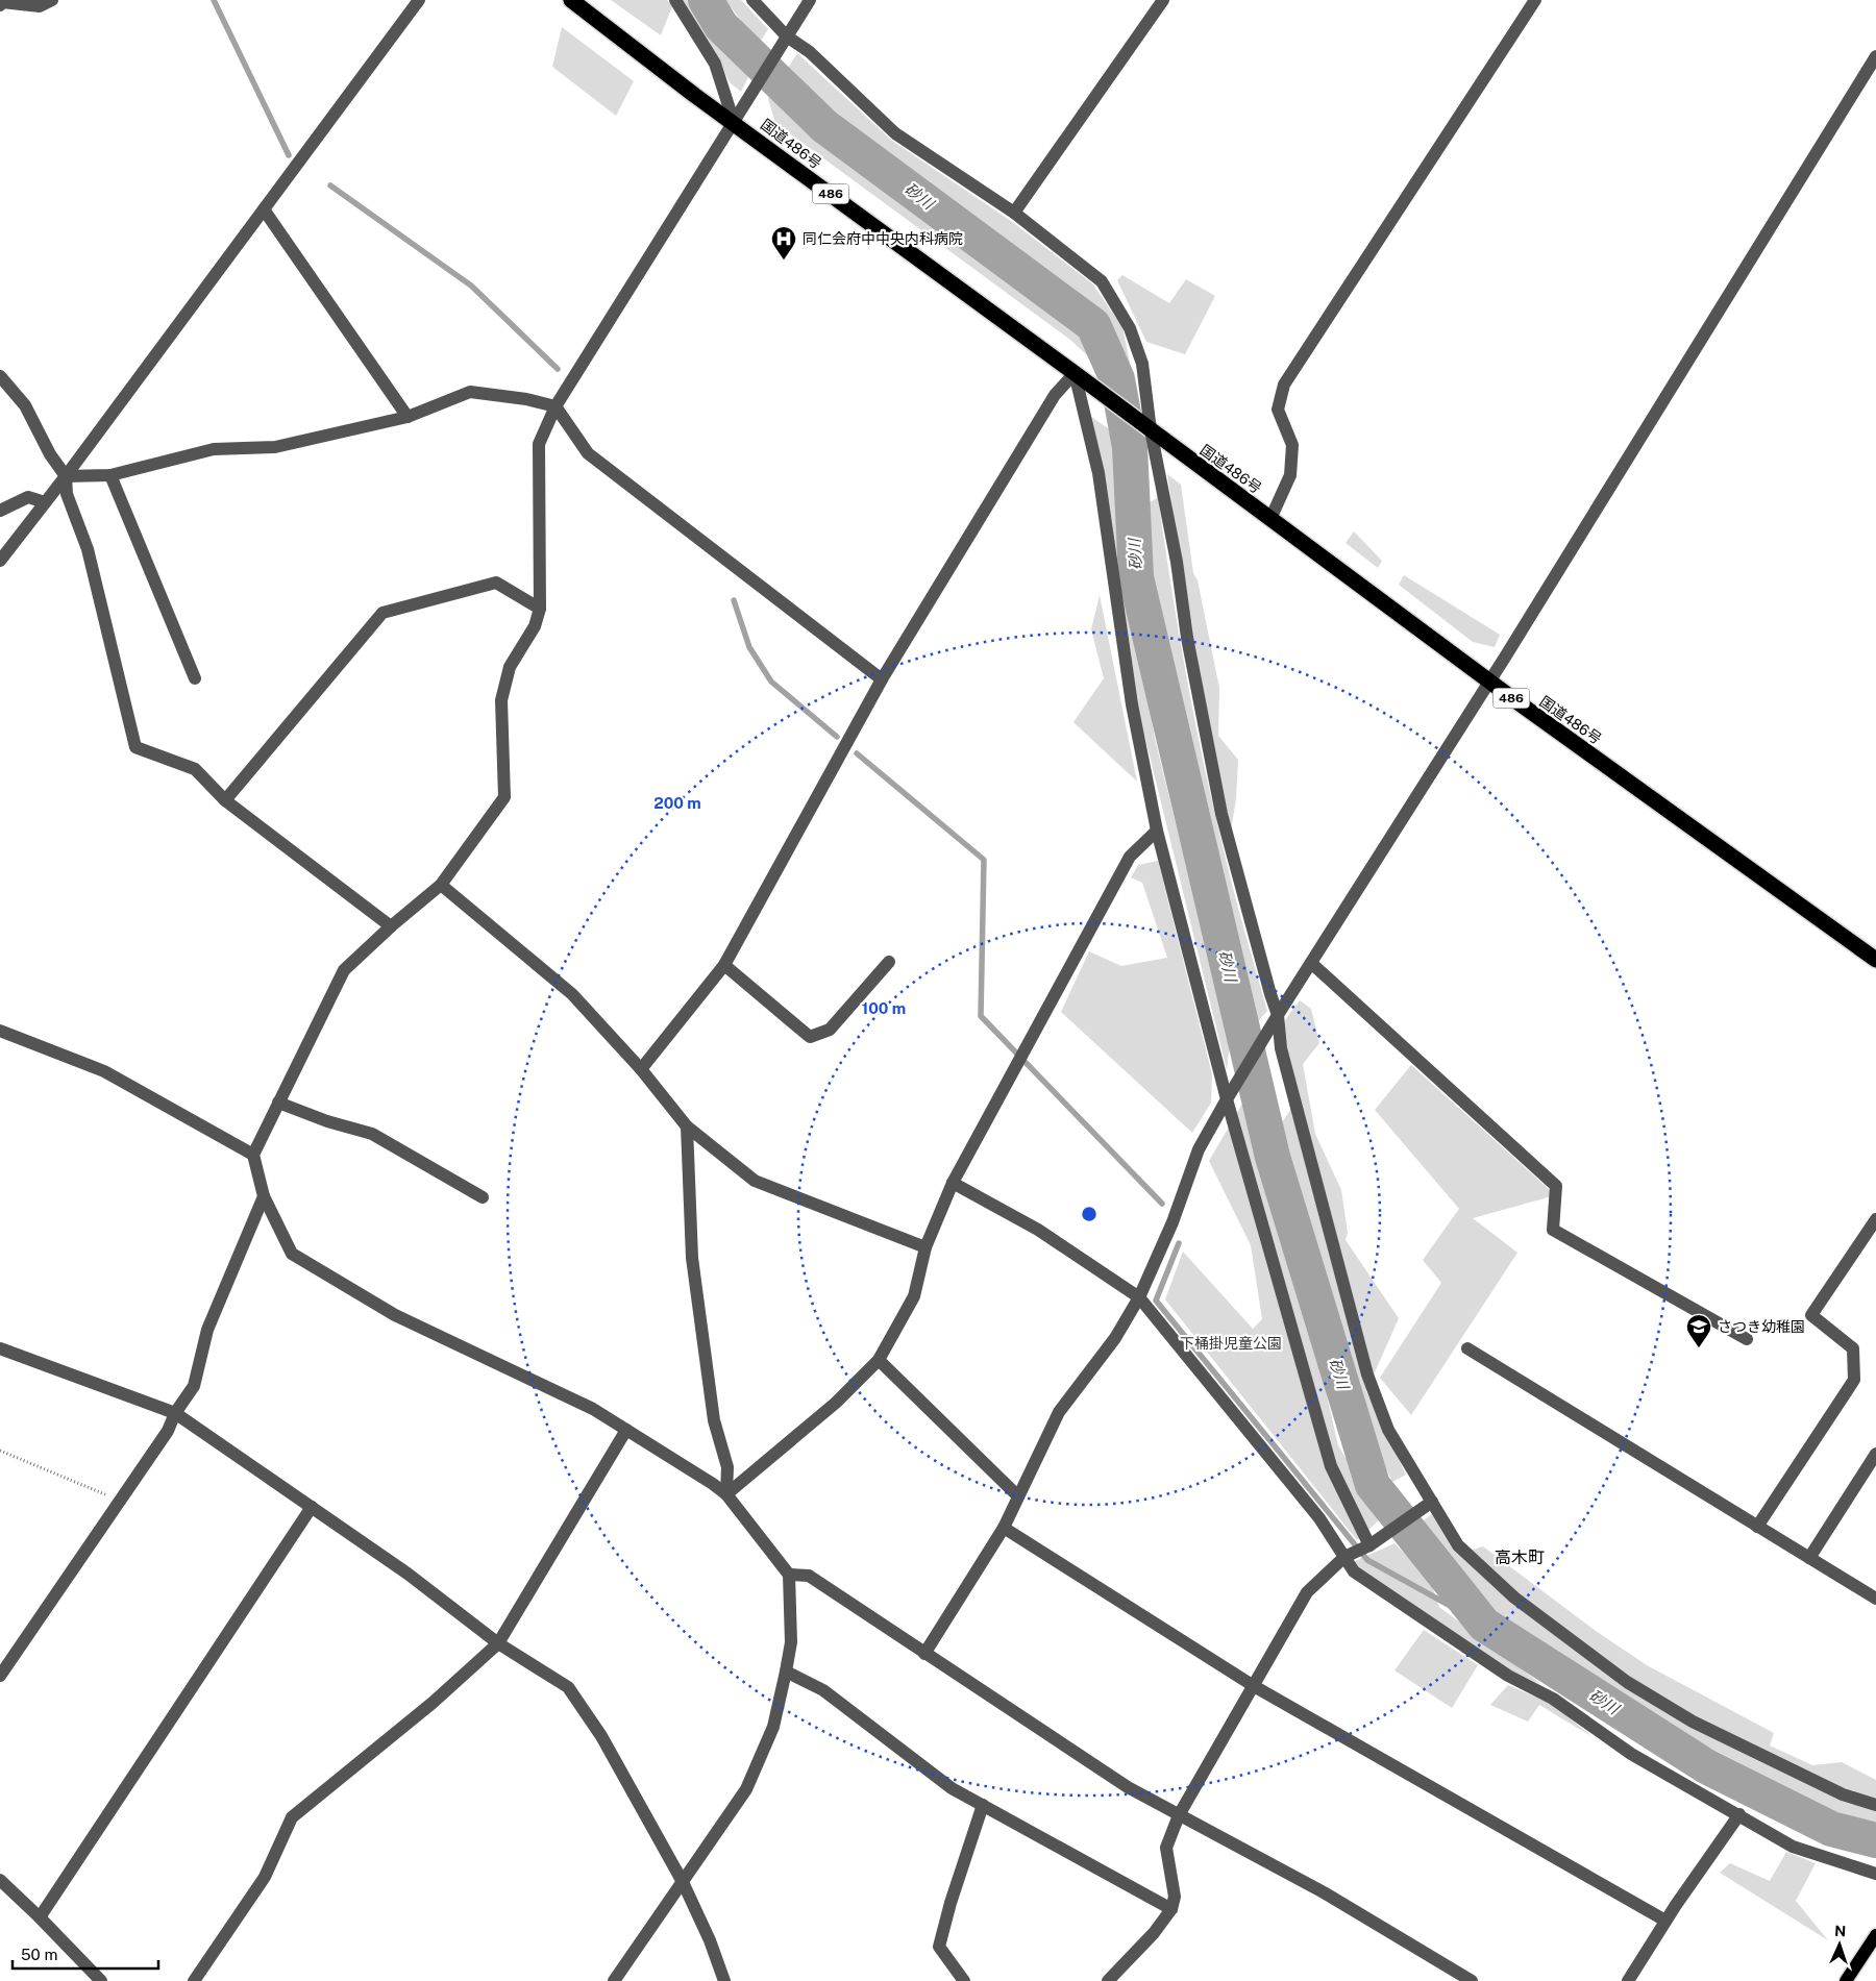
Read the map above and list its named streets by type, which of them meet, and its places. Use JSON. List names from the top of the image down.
{
  "streets": {
    "highway": ["国道486号", "486"]
  },
  "districts": ["高木町"],
  "water": ["砂川"],
  "parks": ["下桶掛児童公園"],
  "places": {
    "hospital": ["同仁会府中中央内科病院"],
    "school or university": ["さつき幼稚園"]
  },
  "scale_bar": "50 m",
  "north": "top",
  "rings": ["200 m", "100 m"]
}
